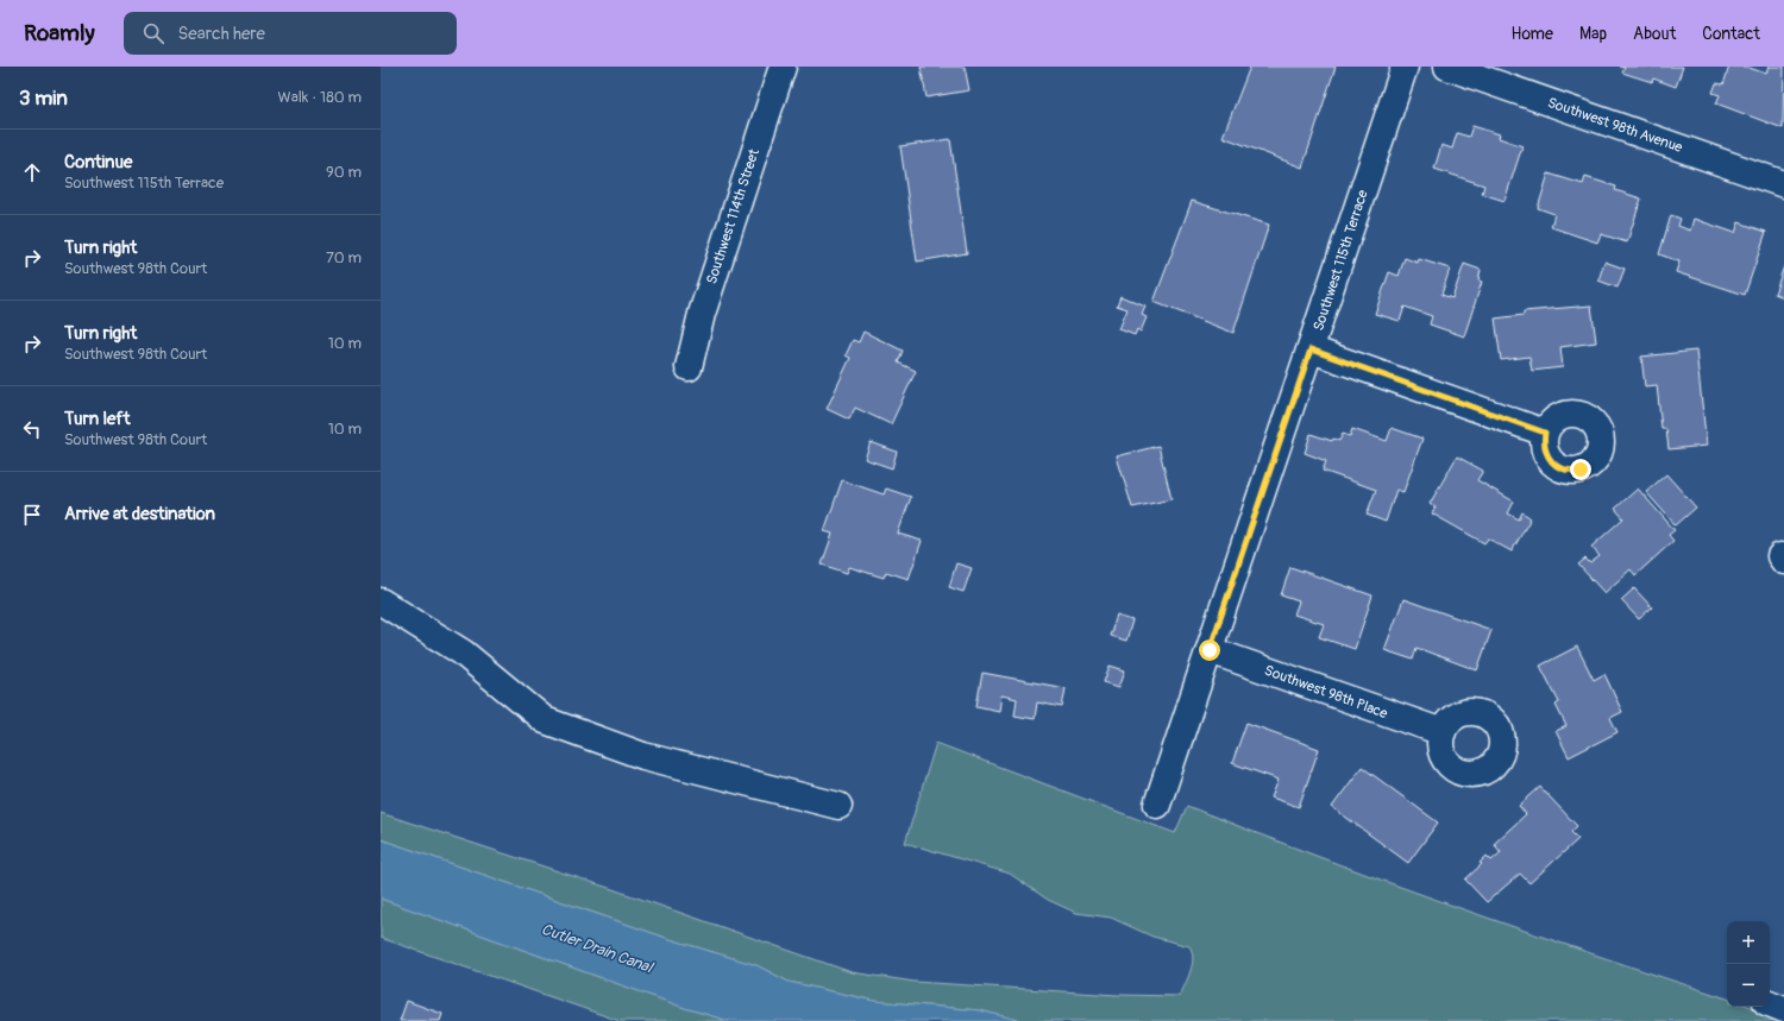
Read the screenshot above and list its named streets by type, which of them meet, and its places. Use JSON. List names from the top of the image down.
{
  "streets": {
    "street": [
      "Southwest 98th Avenue",
      "Southwest 114th Street",
      "Southwest 115th Terrace",
      "Southwest 98th Place"
    ]
  },
  "crossings": [
    ["Southwest 115th Terrace", "Southwest 98th Place"]
  ],
  "water": ["Cutler Drain Canal"],
  "page": {
    "header": "Roamly",
    "search": "Search here",
    "nav": [
      "Home",
      "Map",
      "About",
      "Contact"
    ],
    "heading": ["3 min", "Walk · 180 m"],
    "list": [
      ["Continue", "Southwest 115th Terrace", "90 m"],
      ["Turn right", "Southwest 98th Court", "70 m"],
      ["Turn right", "Southwest 98th Court", "10 m"],
      ["Turn left", "Southwest 98th Court", "10 m"],
      "Arrive at destination"
    ],
    "map_buttons": ["+", "−"]
  }
}
